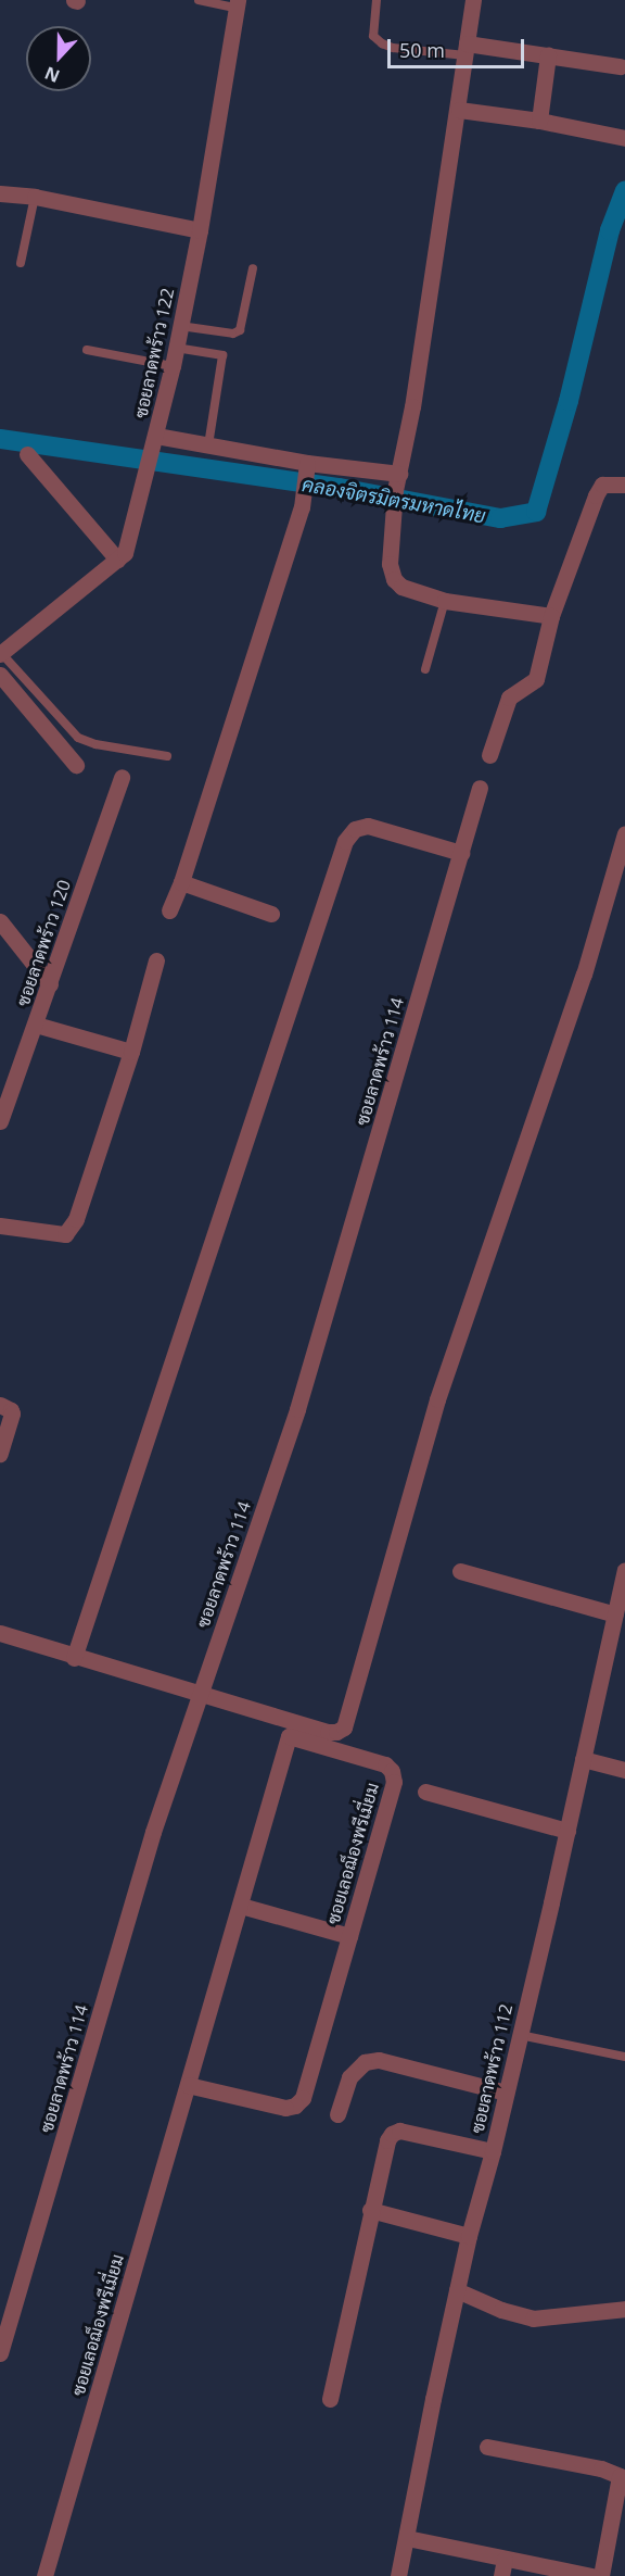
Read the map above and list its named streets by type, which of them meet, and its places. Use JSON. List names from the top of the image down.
{
  "streets": {
    "street": [
      "ซอยลาดพร้าว 122",
      "ซอยลาดพร้าว 120",
      "ซอยลาดพร้าว 114",
      "ซอยเลอฌ็องพรีเมี่ยม",
      "ซอยลาดพร้าว 112"
    ]
  },
  "water": ["คลองจิตรมิตรมหาดไทย"],
  "scale_bar": "50 m",
  "north": "bottom"
}
